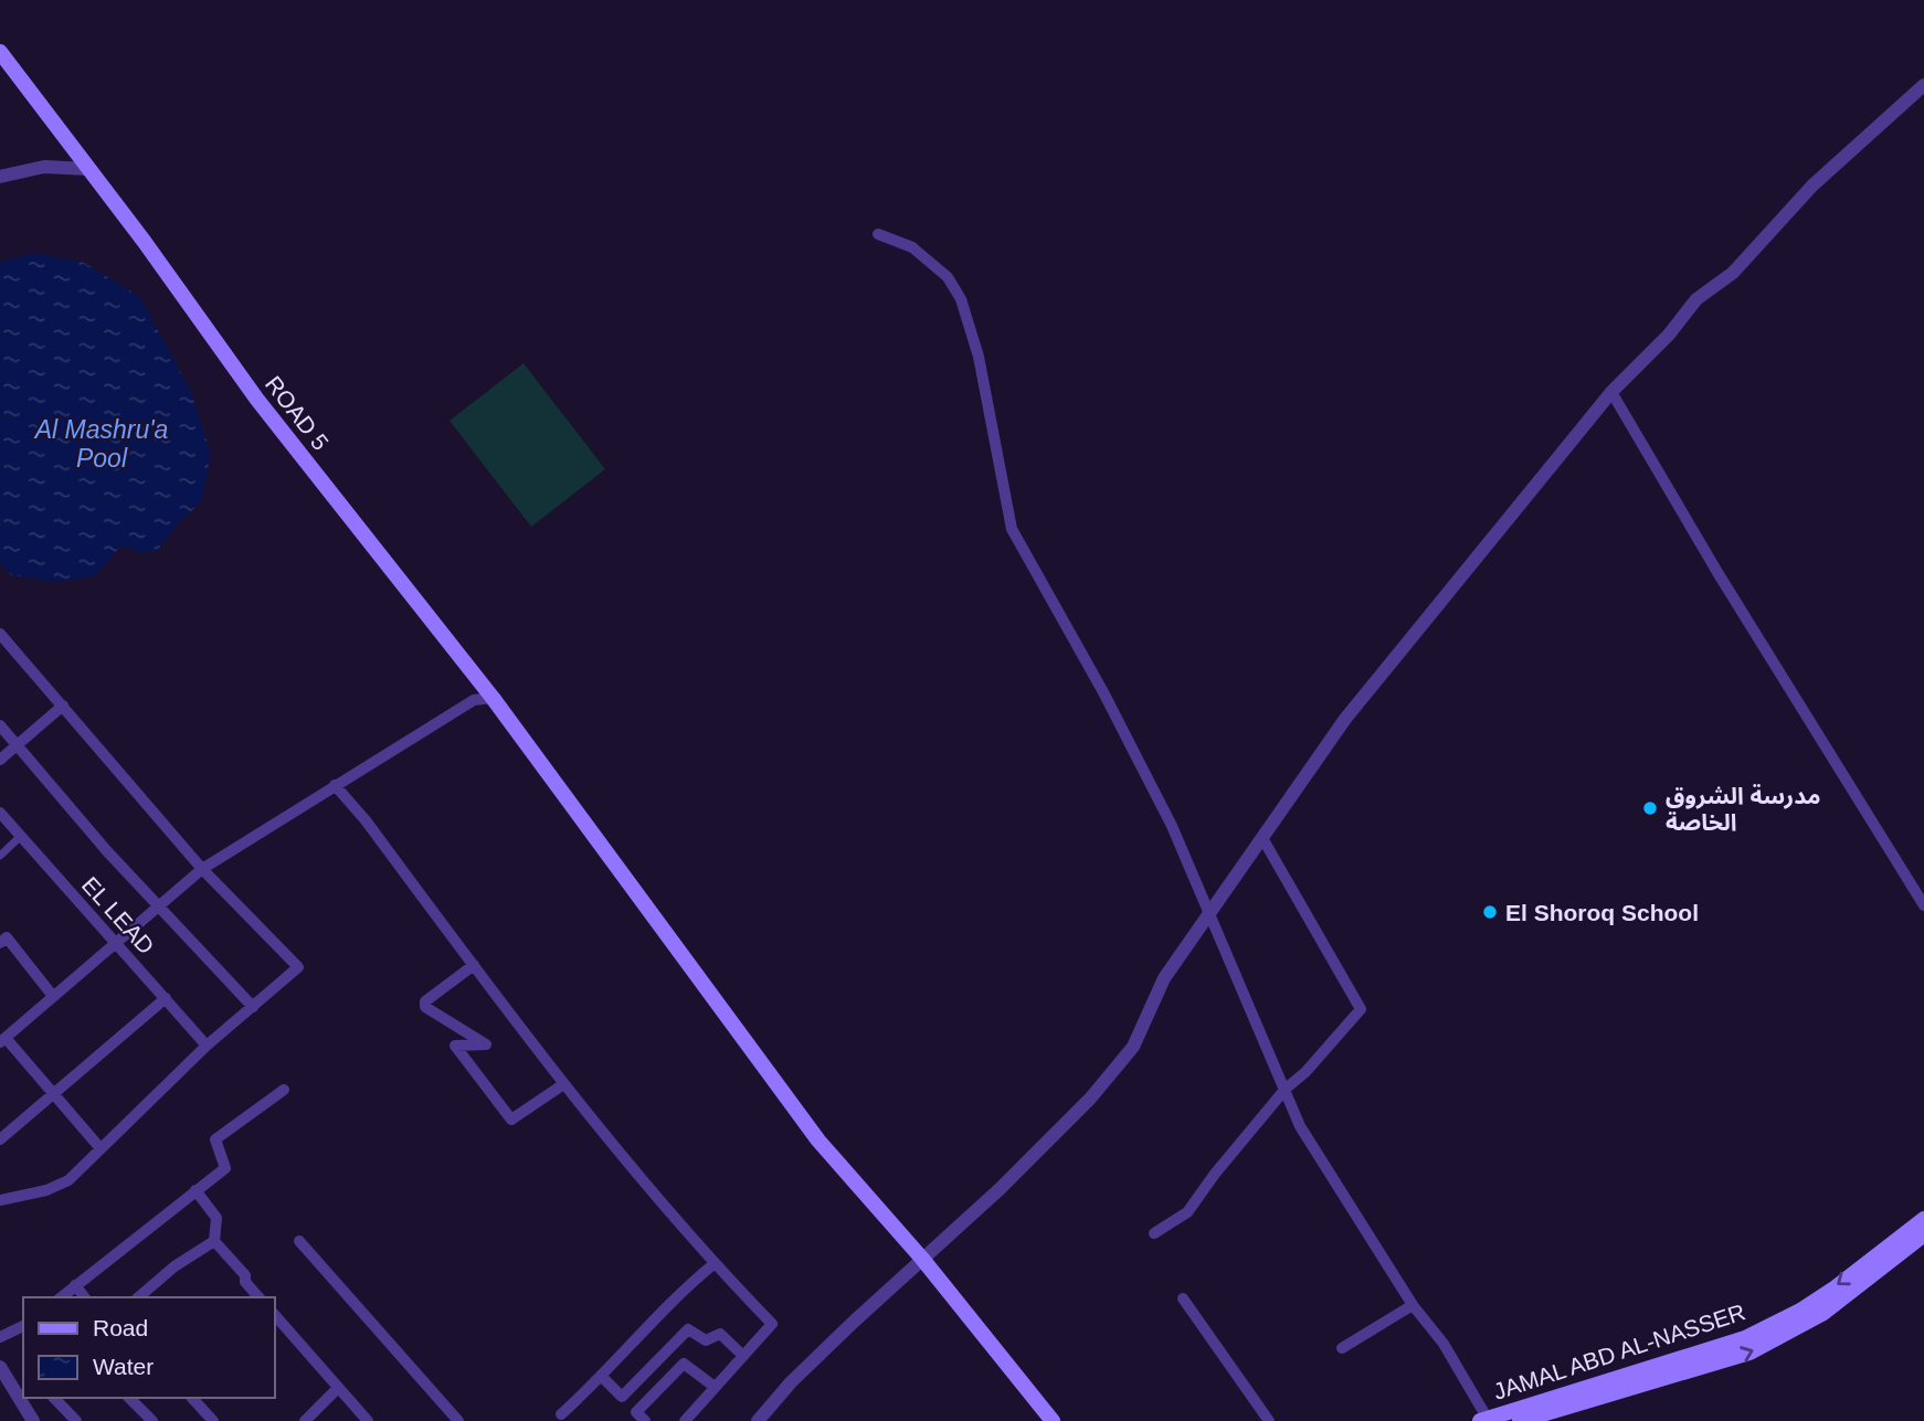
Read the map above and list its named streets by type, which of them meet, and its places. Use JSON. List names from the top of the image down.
{
  "streets": {
    "main road": ["ROAD 5", "JAMAL ABD AL-NASSER"],
    "street": ["EL LEAD"]
  },
  "water": ["Al Mashru'a Pool"],
  "places": ["مدرسة الشروق الخاصة", "El Shoroq School"],
  "legend": ["Road", "Water"]
}
